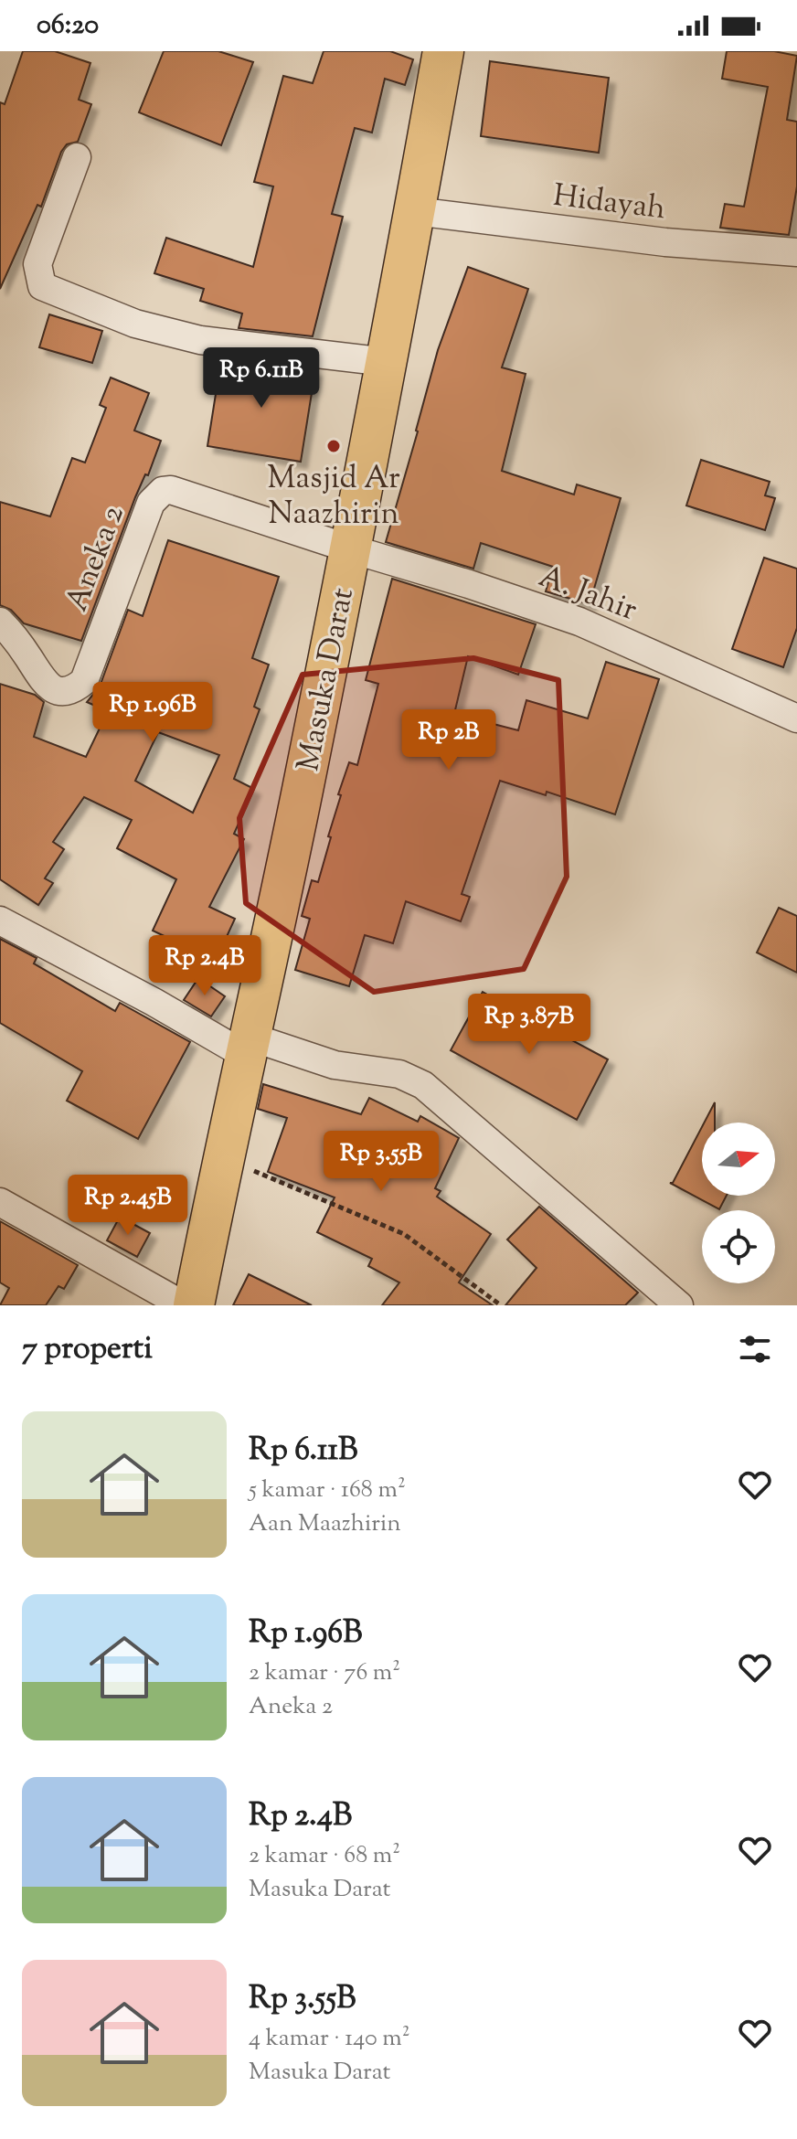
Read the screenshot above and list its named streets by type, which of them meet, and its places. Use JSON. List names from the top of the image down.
{
  "streets": {
    "main road": ["Masuka Darat"],
    "street": ["Hidayah", "Aneka 2", "A. Jahir"]
  },
  "crossings": [
    ["Hidayah", "Masuka Darat"],
    ["Aneka 2", "A. Jahir"],
    ["Aneka 2", "Masuka Darat"],
    ["A. Jahir", "Masuka Darat"]
  ],
  "places": ["Masjid Ar Naazhirin"],
  "north": "right",
  "page": {
    "status": "06:20",
    "price": [
      "Rp 6.11B",
      "Rp 1.96B",
      "Rp 2B",
      "Rp 2.4B",
      "Rp 3.87B",
      "Rp 3.55B",
      "Rp 2.45B"
    ],
    "heading": "7 properti",
    "list": [
      {
        "name": "Rp 6.11B",
        "note": "5 kamar · 168 m² · Aan Maazhirin"
      },
      {
        "name": "Rp 1.96B",
        "note": "2 kamar · 76 m² · Aneka 2"
      },
      {
        "name": "Rp 2.4B",
        "note": "2 kamar · 68 m² · Masuka Darat"
      },
      {
        "name": "Rp 3.55B",
        "note": "4 kamar · 140 m² · Masuka Darat"
      }
    ]
  }
}
